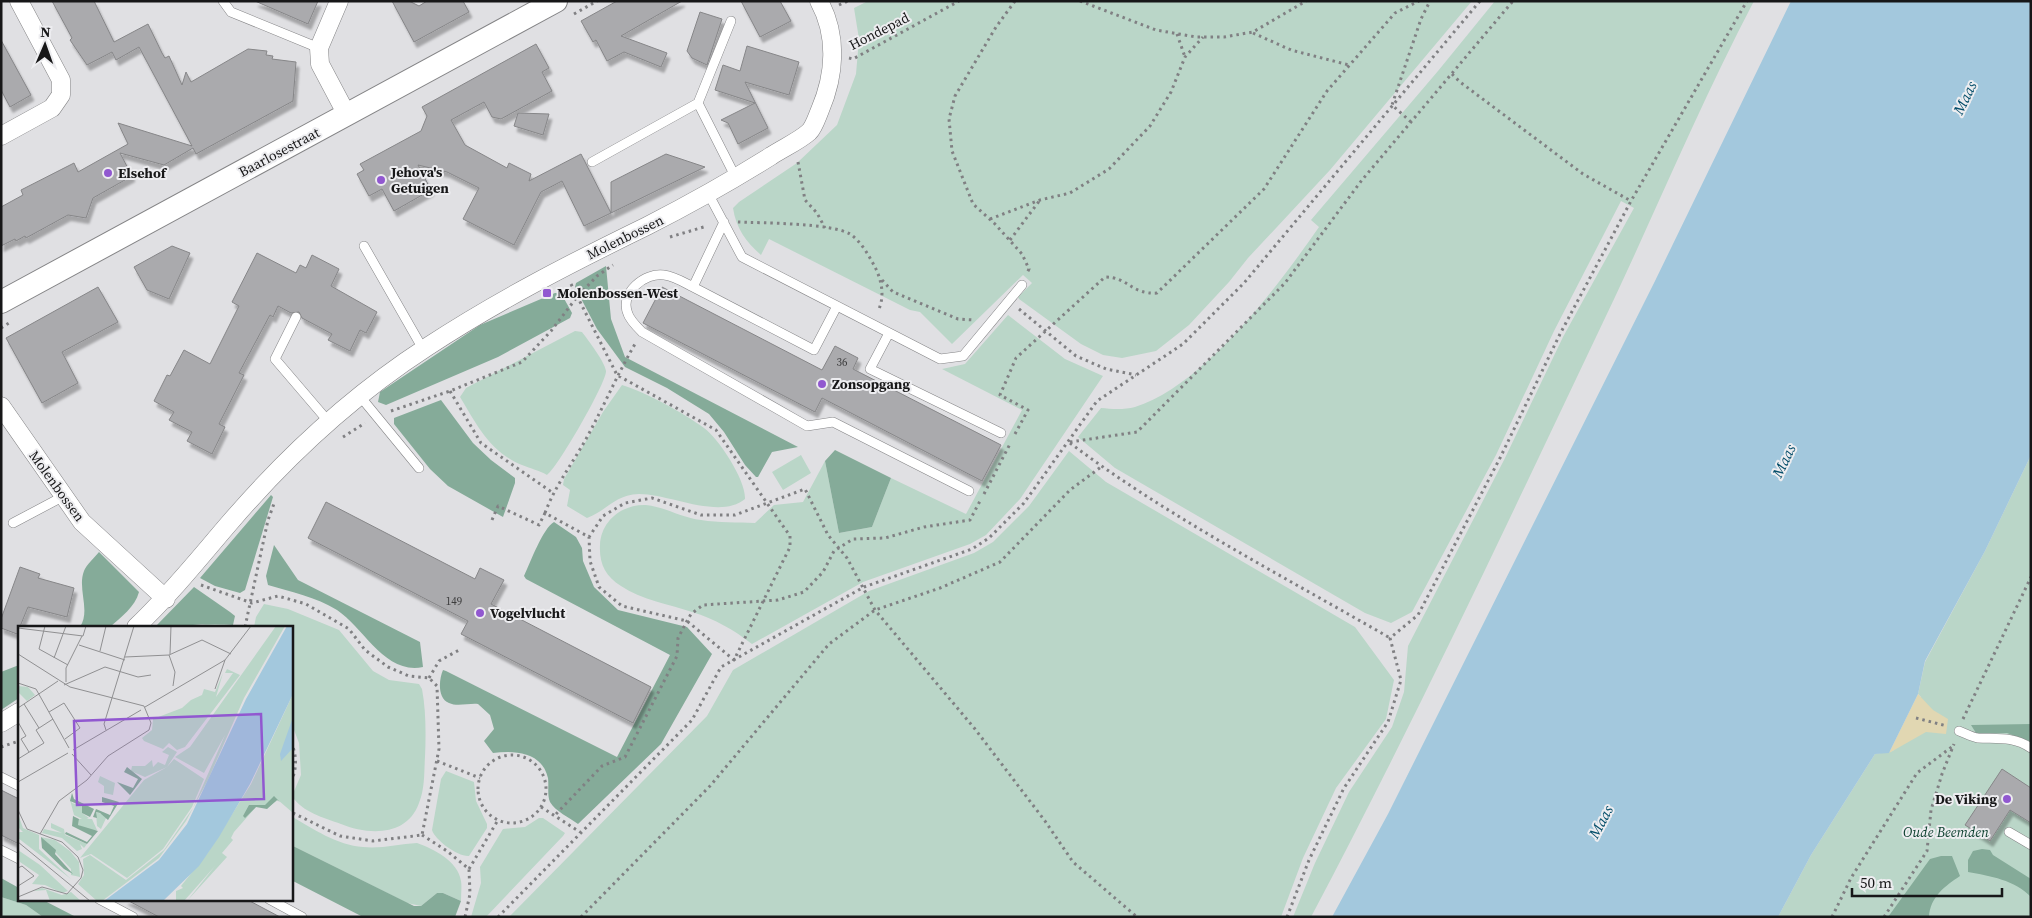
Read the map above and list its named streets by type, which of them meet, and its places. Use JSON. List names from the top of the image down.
{
  "streets": {
    "street": ["Baarlosestraat", "Molenbossen"],
    "path": ["Hondepad"]
  },
  "crossings": [
    ["Hondepad", "Molenbossen"]
  ],
  "water": ["Maas"],
  "parks": ["Oude Beemden"],
  "places": {
    "other": [
      "Elsehof",
      "Jehova's Getuigen",
      "Zonsopgang",
      "Vogelvlucht",
      "De Viking"
    ],
    "transit": ["Molenbossen-West"]
  },
  "house_numbers": ["36", "149"],
  "scale_bar": "50 m",
  "north": "top"
}
